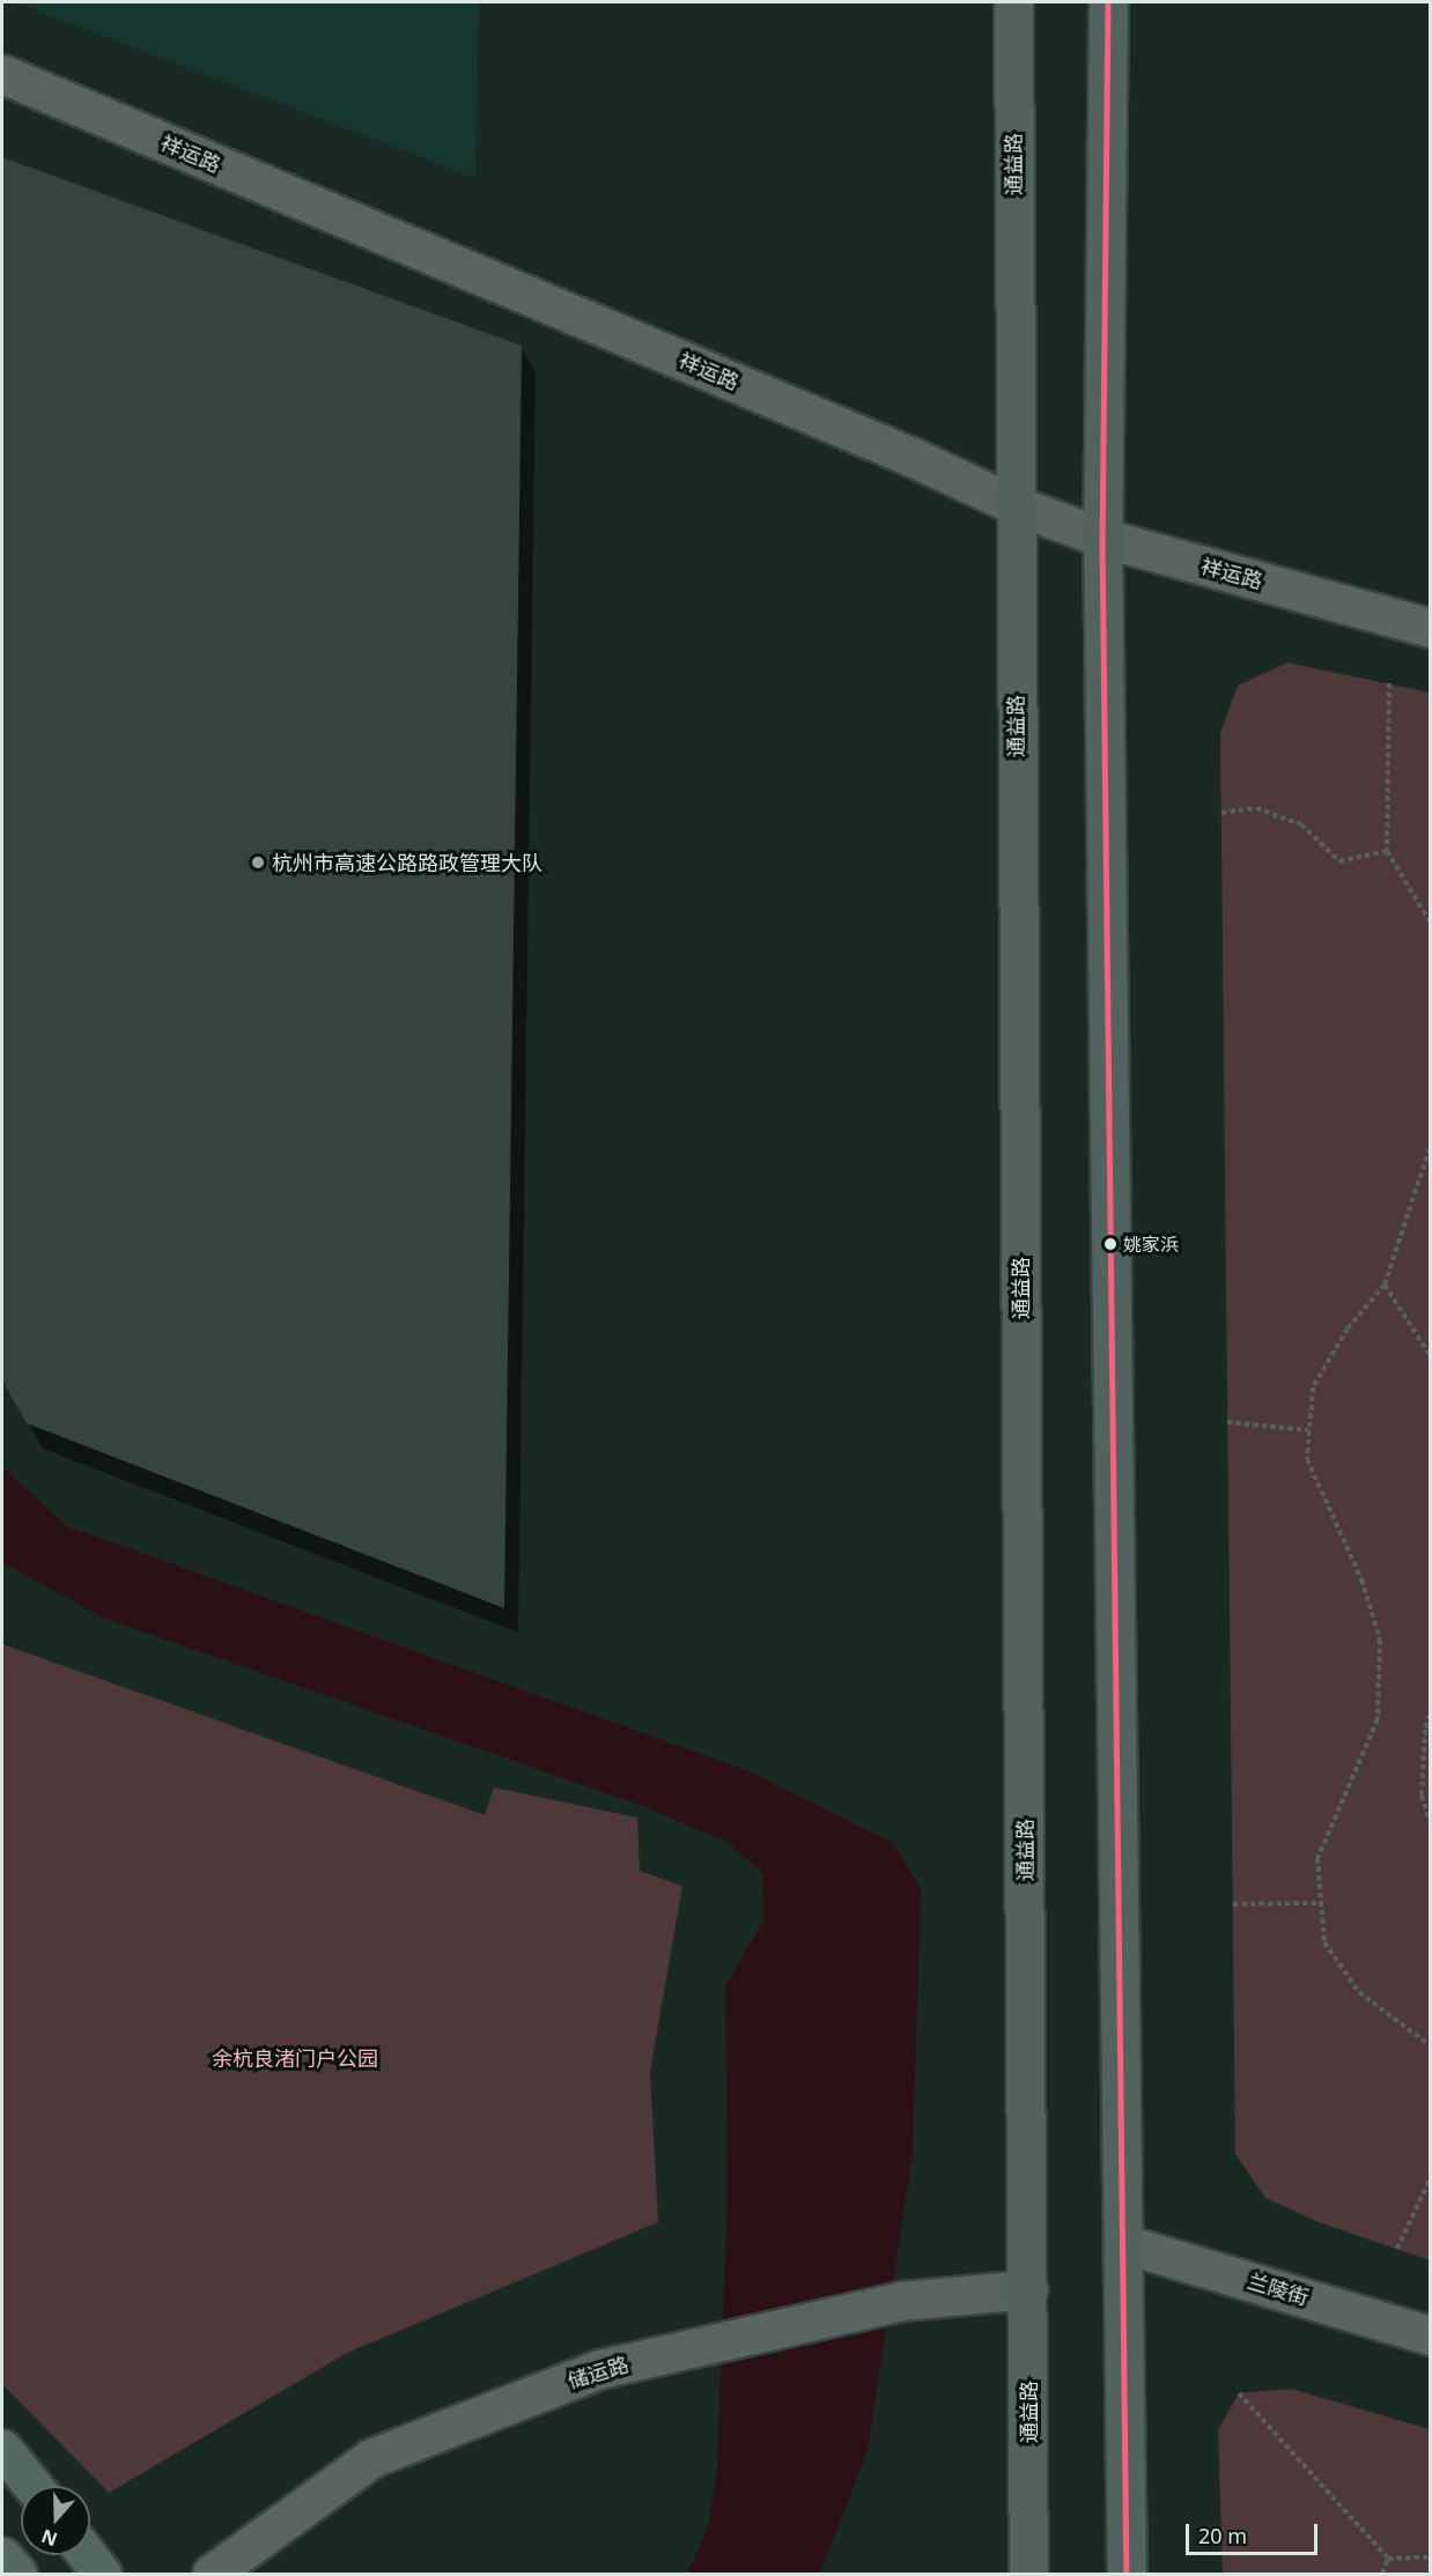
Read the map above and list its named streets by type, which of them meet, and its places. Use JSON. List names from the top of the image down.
{
  "streets": {
    "main road": ["通益路"],
    "street": ["祥运路", "兰陵街", "储运路"]
  },
  "crossings": [
    ["祥运路", "通益路"],
    ["通益路", "储运路"]
  ],
  "parks": ["余杭良渚门户公园"],
  "places": ["杭州市高速公路路政管理大队", "姚家浜"],
  "scale_bar": "20 m",
  "north": "bottom"
}
